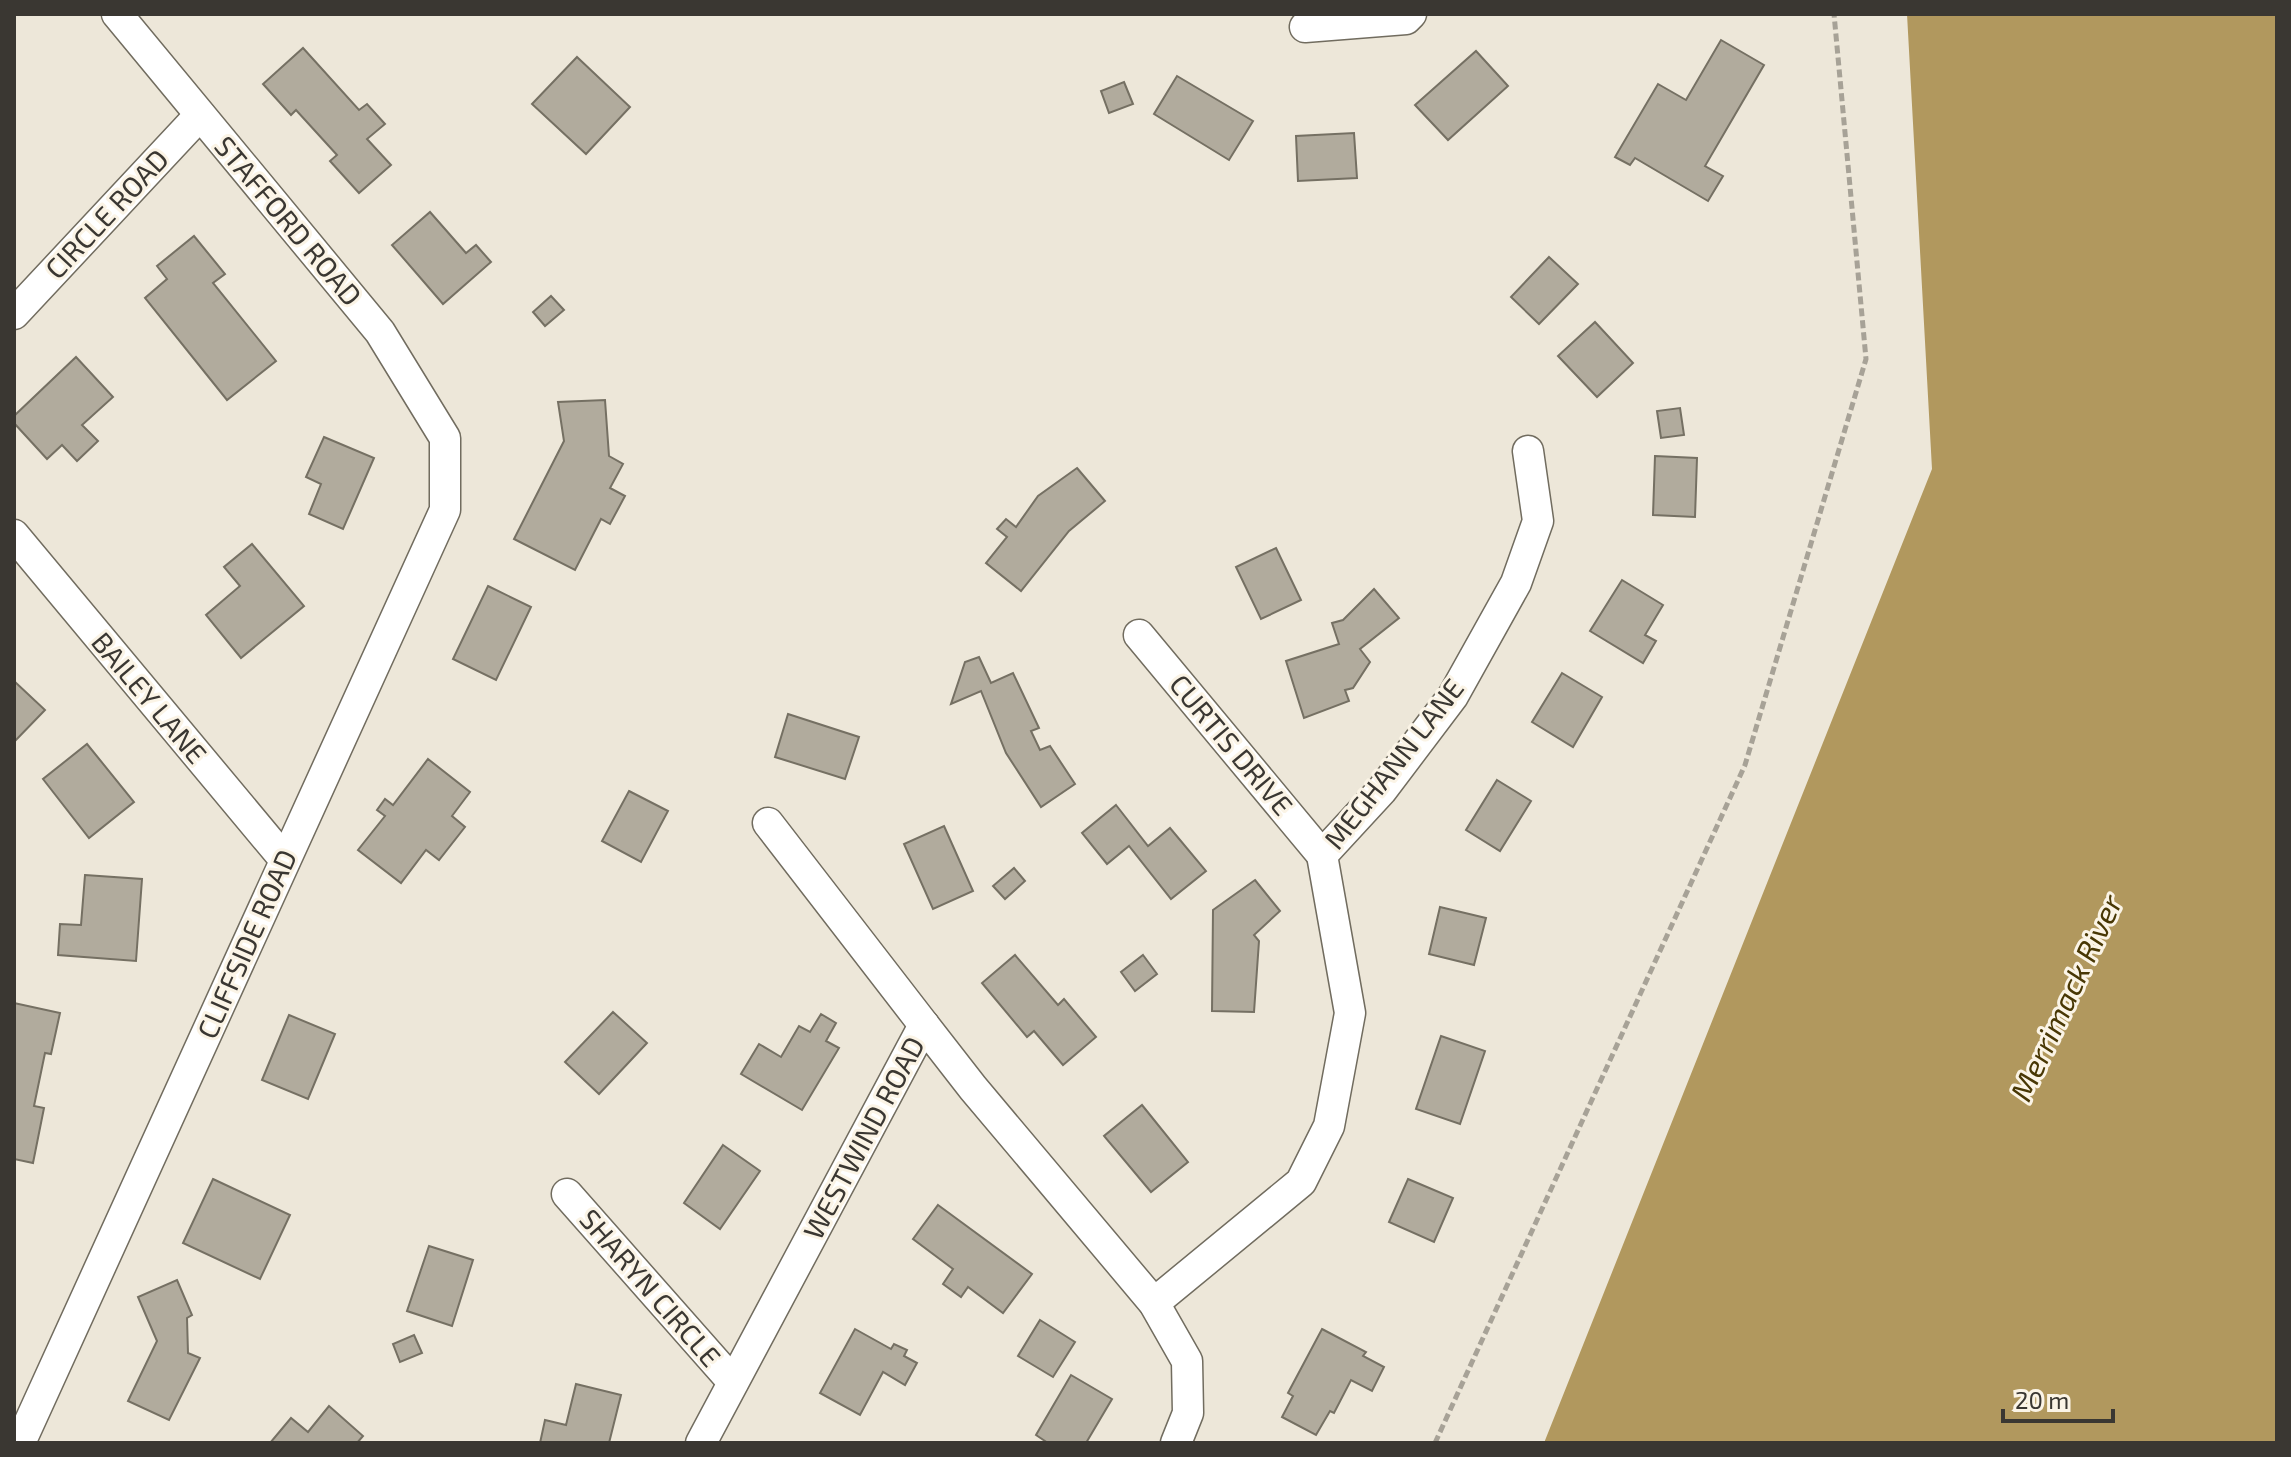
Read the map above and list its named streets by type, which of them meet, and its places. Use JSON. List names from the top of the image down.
{
  "streets": {
    "street": [
      "CIRCLE ROAD",
      "STAFFORD ROAD",
      "BAILEY LANE",
      "CURTIS DRIVE",
      "MEGHANN LANE",
      "CLIFFSIDE ROAD",
      "WESTWIND ROAD",
      "SHARYN CIRCLE"
    ]
  },
  "crossings": [
    ["CIRCLE ROAD", "STAFFORD ROAD"],
    ["STAFFORD ROAD", "CLIFFSIDE ROAD"],
    ["BAILEY LANE", "CLIFFSIDE ROAD"],
    ["CURTIS DRIVE", "MEGHANN LANE"],
    ["MEGHANN LANE", "WESTWIND ROAD"],
    ["WESTWIND ROAD", "SHARYN CIRCLE"]
  ],
  "water": ["Merrimack River"],
  "scale_bar": "20 m"
}
